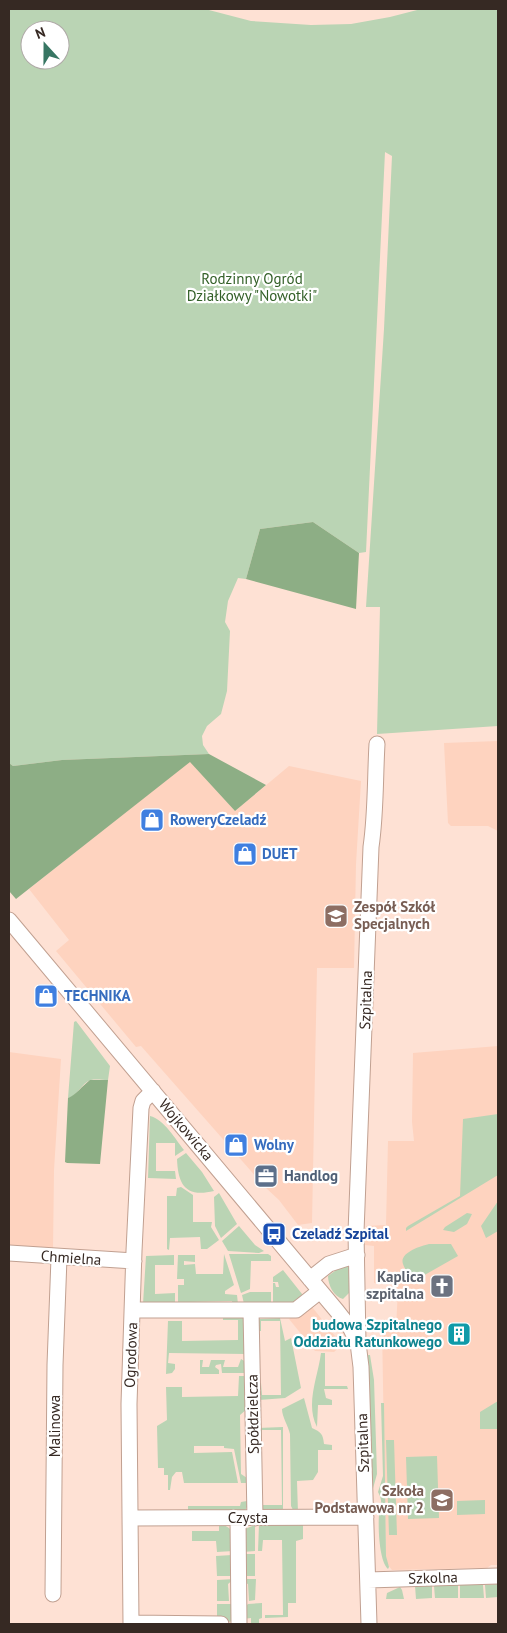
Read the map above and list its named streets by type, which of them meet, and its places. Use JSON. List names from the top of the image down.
{
  "streets": {
    "street": [
      "Szpitalna",
      "Wojkowicka",
      "Chmielna",
      "Ogrodowa",
      "Spółdzielcza",
      "Malinowa",
      "Czysta",
      "Szkolna"
    ]
  },
  "crossings": [
    ["Szpitalna", "Wojkowicka"],
    ["Szpitalna", "Czysta"],
    ["Szpitalna", "Szkolna"],
    ["Wojkowicka", "Ogrodowa"],
    ["Chmielna", "Ogrodowa"],
    ["Chmielna", "Malinowa"],
    ["Ogrodowa", "Czysta"],
    ["Spółdzielcza", "Czysta"]
  ],
  "parks": ["Rodzinny Ogród Działkowy \"Nowotki\""],
  "places": {
    "shop": [
      "RoweryCzeladź",
      "DUET",
      "TECHNIKA",
      "Wolny"
    ],
    "school or university": ["Zespół Szkół Specjalnych", "Szkoła Podstawowa nr 2"],
    "office": ["Handlog"],
    "bus stop": ["Czeladź Szpital"],
    "church": ["Kaplica szpitalna"],
    "building": ["budowa Szpitalnego Oddziału Ratunkowego"]
  },
  "north": "top"
}
